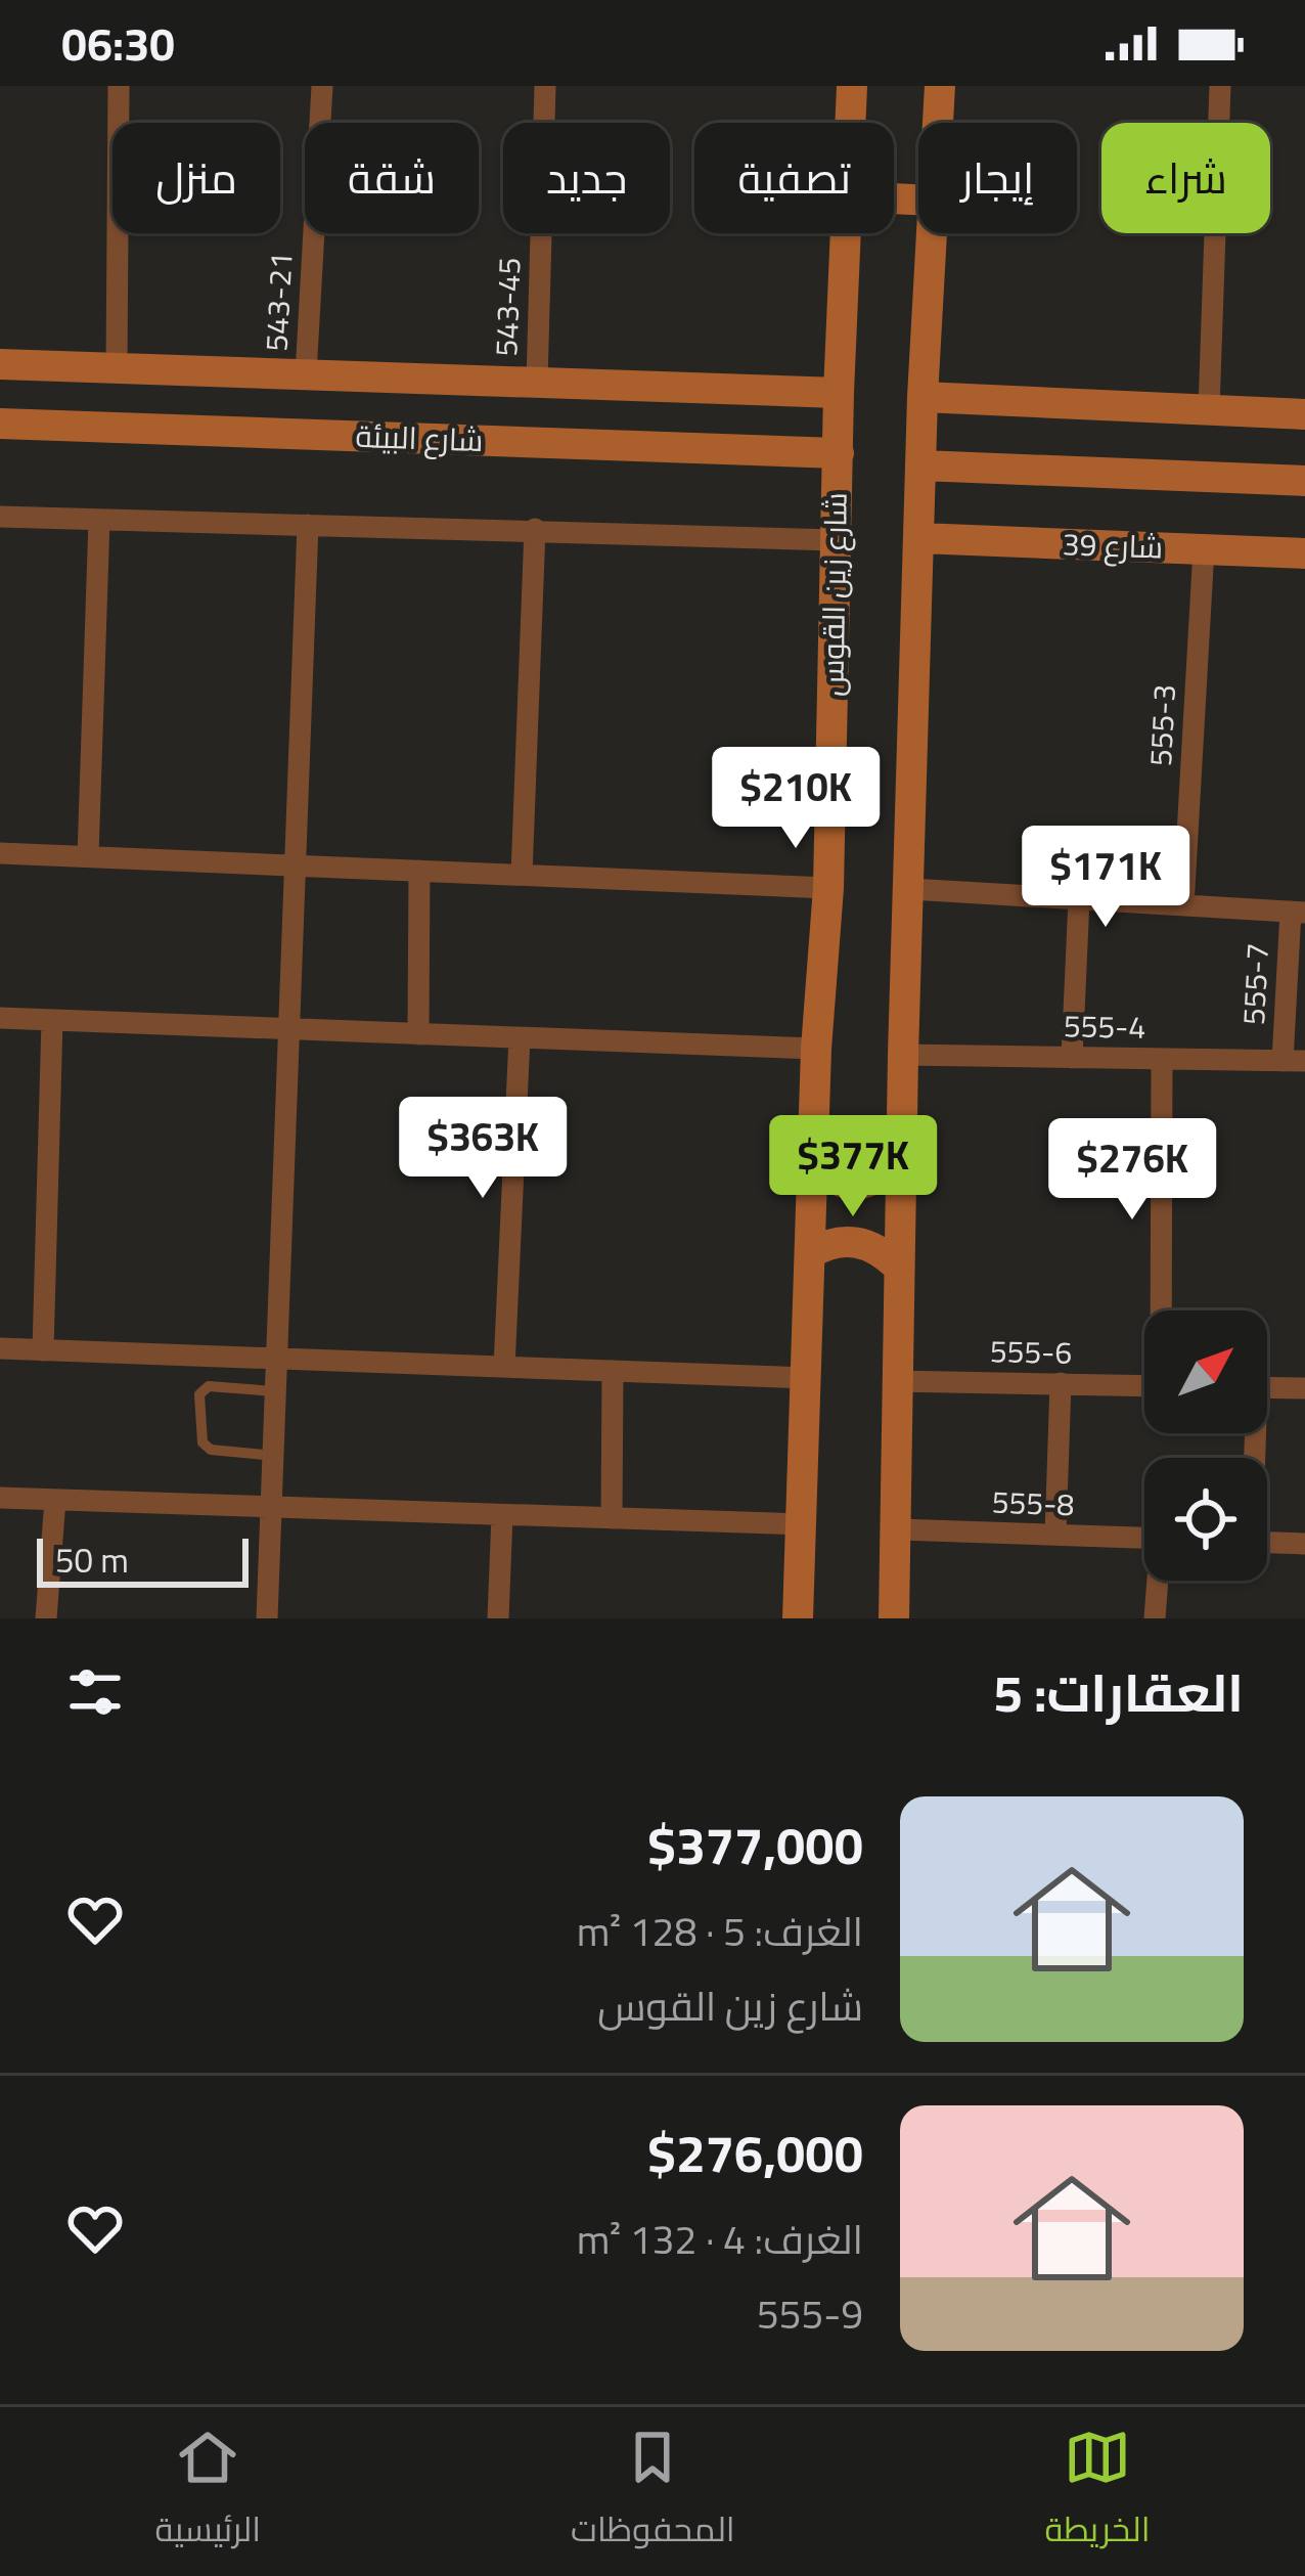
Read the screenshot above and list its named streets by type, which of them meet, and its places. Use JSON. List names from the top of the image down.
{
  "streets": {
    "main road": ["شارع البيئة", "شارع 39", "شارع زين القوس"],
    "street": [
      "543-21",
      "543-45",
      "555-3",
      "555-7",
      "555-4",
      "555-6",
      "555-8"
    ]
  },
  "crossings": [
    ["543-21", "شارع البيئة"],
    ["543-45", "شارع البيئة"],
    ["شارع البيئة", "شارع زين القوس"],
    ["شارع 39", "555-3"],
    ["555-7", "555-4"]
  ],
  "scale_bar": "50 m",
  "north": "top right",
  "page": {
    "status": "06:30",
    "chip": [
      "شراء",
      "إيجار",
      "تصفية",
      "جديد",
      "شقة",
      "منزل"
    ],
    "price": [
      "$210K",
      "$171K",
      "$363K",
      "$377K",
      "$276K"
    ],
    "scale": "50 m",
    "heading": "العقارات: 5",
    "list": [
      {
        "name": "$377,000",
        "note": "الغرف: 5 · 128 m² · شارع زين القوس"
      },
      {
        "name": "$276,000",
        "note": "الغرف: 4 · 132 m² · 555-9"
      }
    ],
    "tabs": ["الخريطة", "المحفوظات", "الرئيسية"]
  }
}
